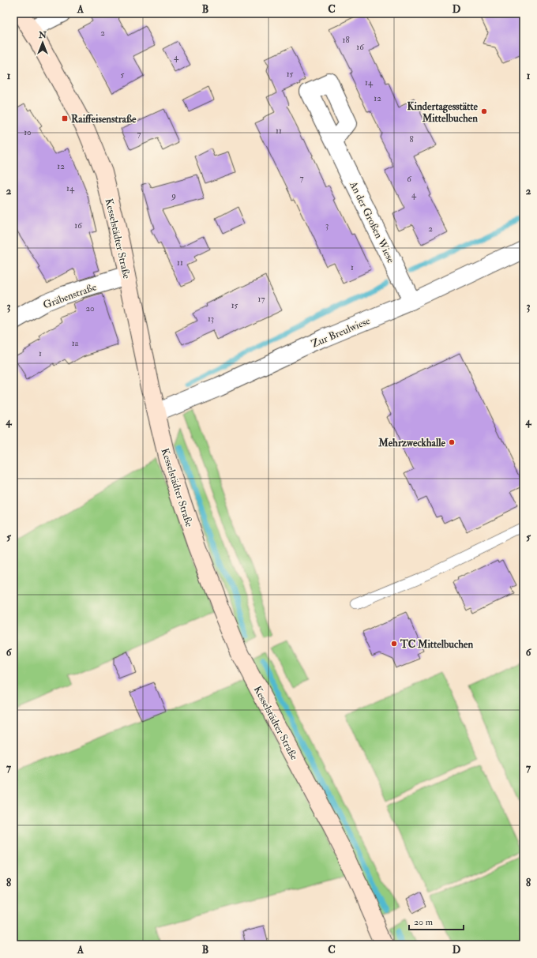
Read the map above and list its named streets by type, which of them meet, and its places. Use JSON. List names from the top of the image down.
{
  "streets": {
    "main road": ["Kesselstädter Straße"],
    "street": ["An der Großen Wiese", "Gräbenstraße", "Zur Breulwiese"]
  },
  "crossings": [
    ["An der Großen Wiese", "Zur Breulwiese"],
    ["Kesselstädter Straße", "Gräbenstraße"],
    ["Kesselstädter Straße", "Zur Breulwiese"]
  ],
  "places": {
    "other": ["Kindertagesstätte Mittelbuchen", "Mehrzweckhalle", "TC Mittelbuchen"],
    "transit": ["Raiffeisenstraße"]
  },
  "house_numbers": [
    "2",
    "18",
    "16",
    "4",
    "15",
    "5",
    "14",
    "12",
    "11",
    "10",
    "7",
    "8",
    "12",
    "7",
    "6",
    "14",
    "4",
    "9",
    "16",
    "3",
    "2",
    "11",
    "1",
    "17",
    "15",
    "20",
    "13",
    "1a",
    "1"
  ],
  "scale_bar": "20 m",
  "north": "top",
  "grid": {
    "columns": [
      "A",
      "B",
      "C",
      "D"
    ],
    "rows": [
      "1",
      "2",
      "3",
      "4",
      "5",
      "6",
      "7",
      "8"
    ]
  }
}
